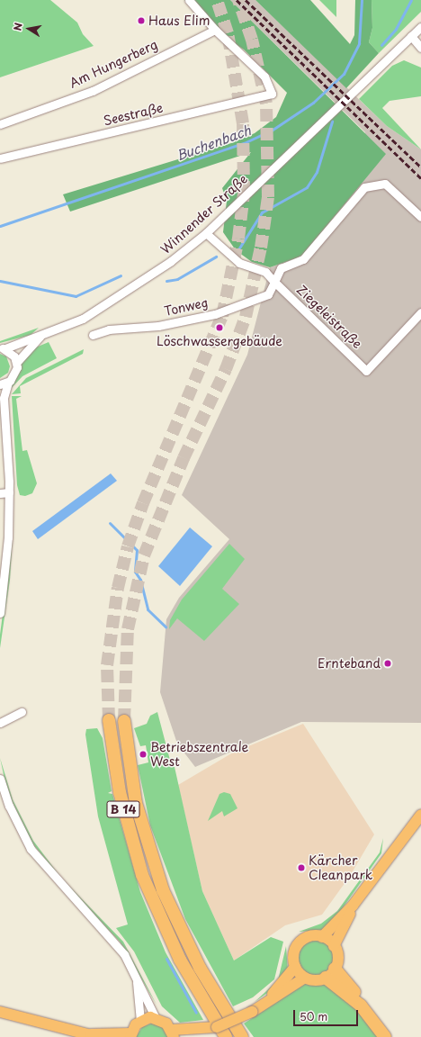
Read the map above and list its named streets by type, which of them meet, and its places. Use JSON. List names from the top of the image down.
{
  "streets": {
    "highway": ["B 14"],
    "street": [
      "Am Hungerberg",
      "Seestraße",
      "Winnender Straße",
      "Tonweg",
      "Ziegeleistraße"
    ]
  },
  "crossings": [
    ["Am Hungerberg", "Seestraße"],
    ["Winnender Straße", "Ziegeleistraße"],
    ["Tonweg", "Ziegeleistraße"]
  ],
  "water": ["Buchenbach"],
  "places": [
    "Haus Elim",
    "Löschwassergebäude",
    "Ernteband",
    "Betriebszentrale West",
    "Kärcher Cleanpark"
  ],
  "scale_bar": "50 m",
  "north": "left"
}
